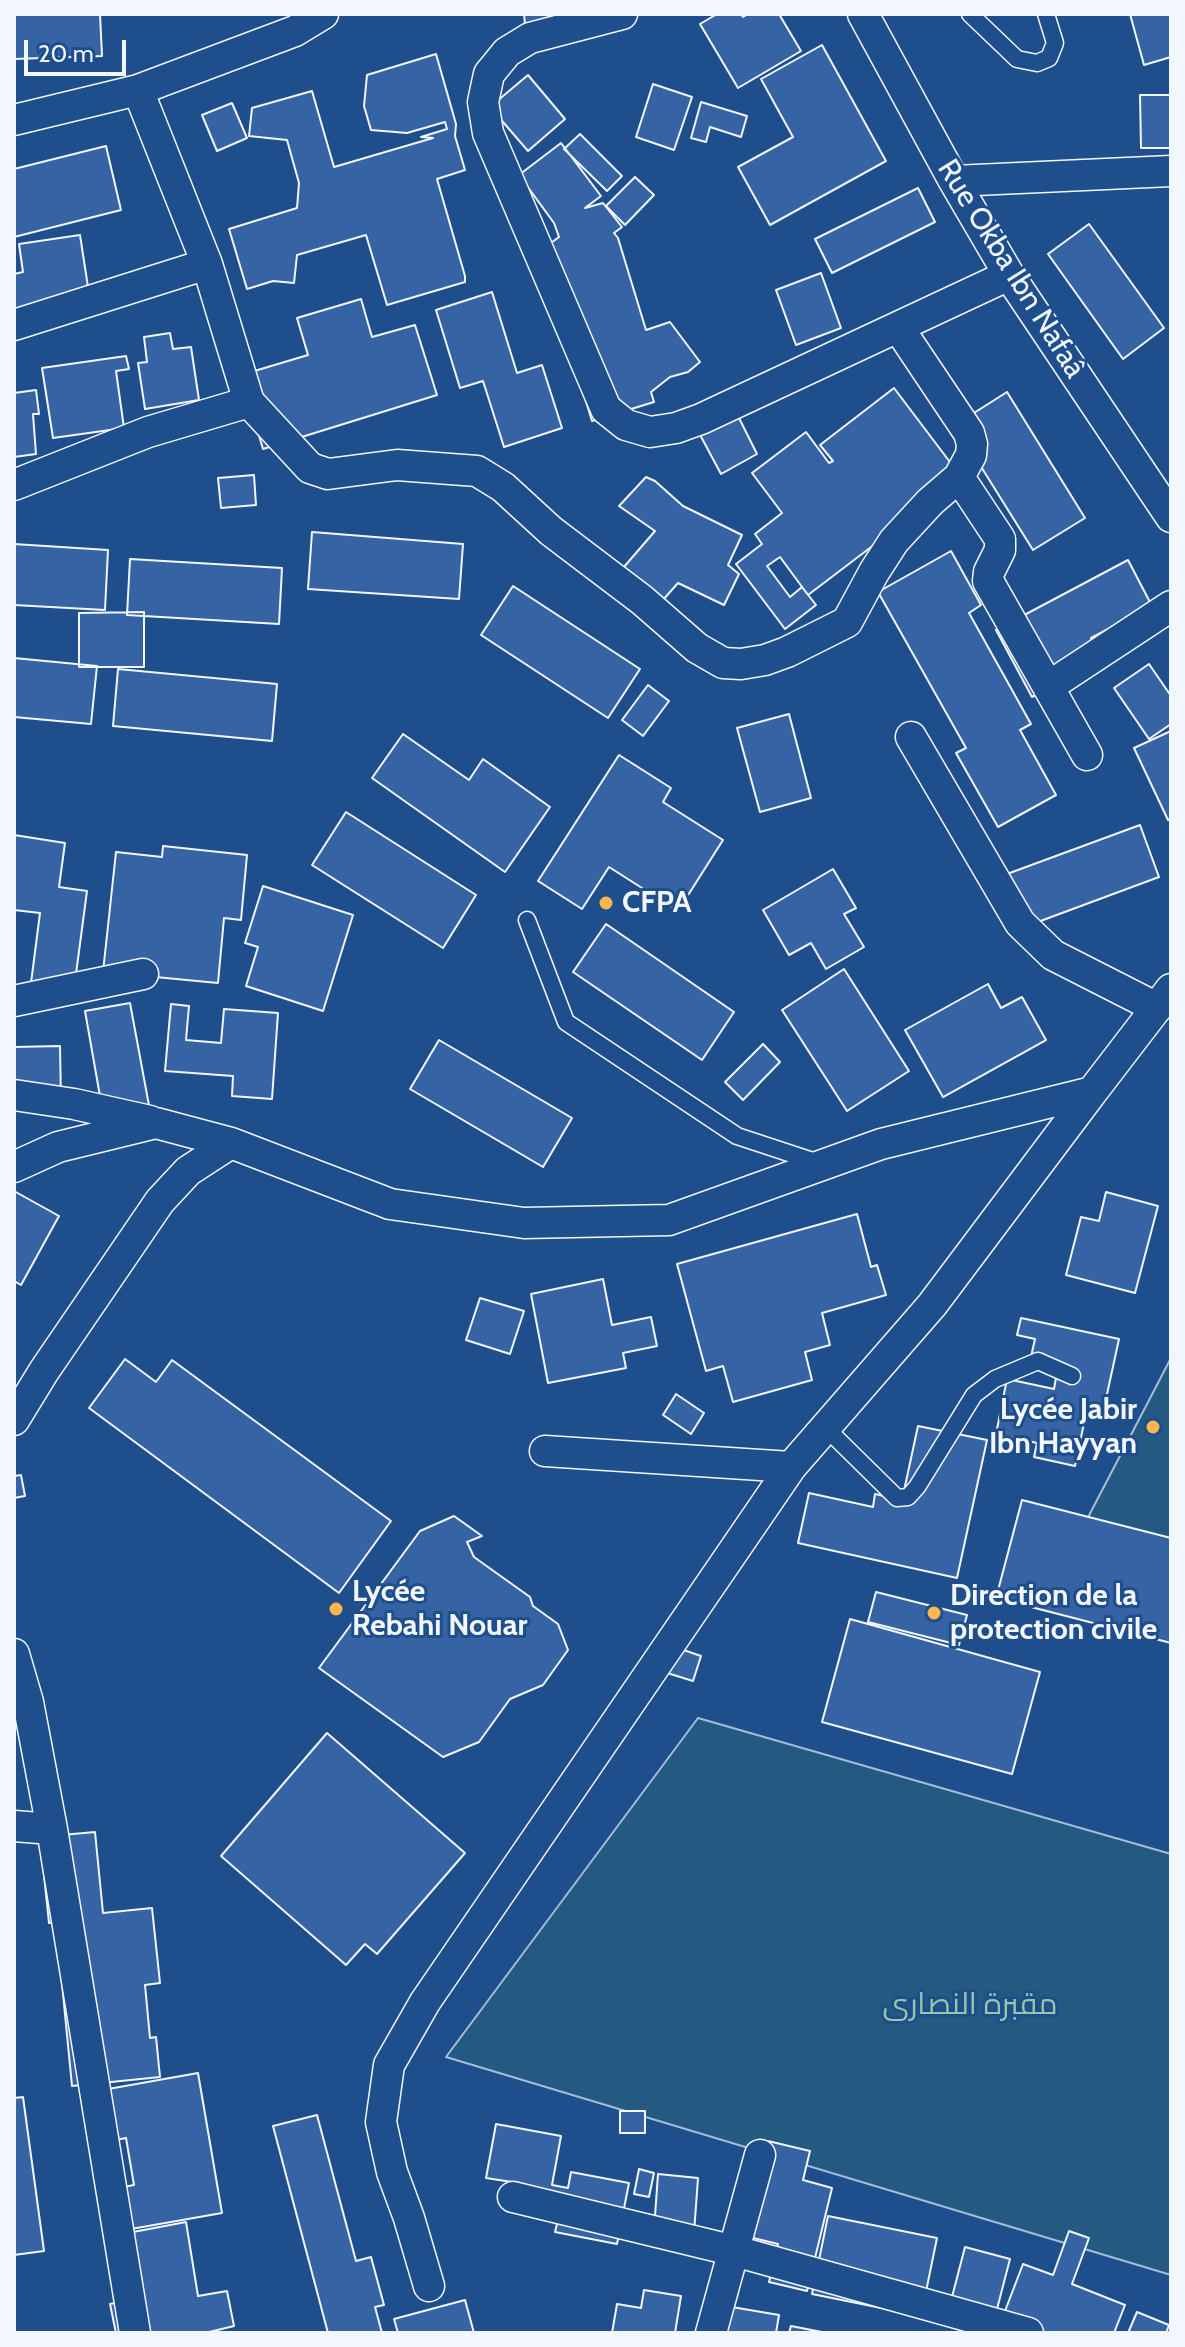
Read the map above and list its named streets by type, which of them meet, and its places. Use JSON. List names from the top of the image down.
{
  "streets": {
    "street": ["Rue Okba Ibn Nafaâ"]
  },
  "parks": ["مقبرة النصارى"],
  "places": [
    "CFPA",
    "Lycée Jabir Ibn Hayyan",
    "Lycée Rebahi Nouar",
    "Direction de la protection civile"
  ],
  "scale_bar": "20 m"
}
